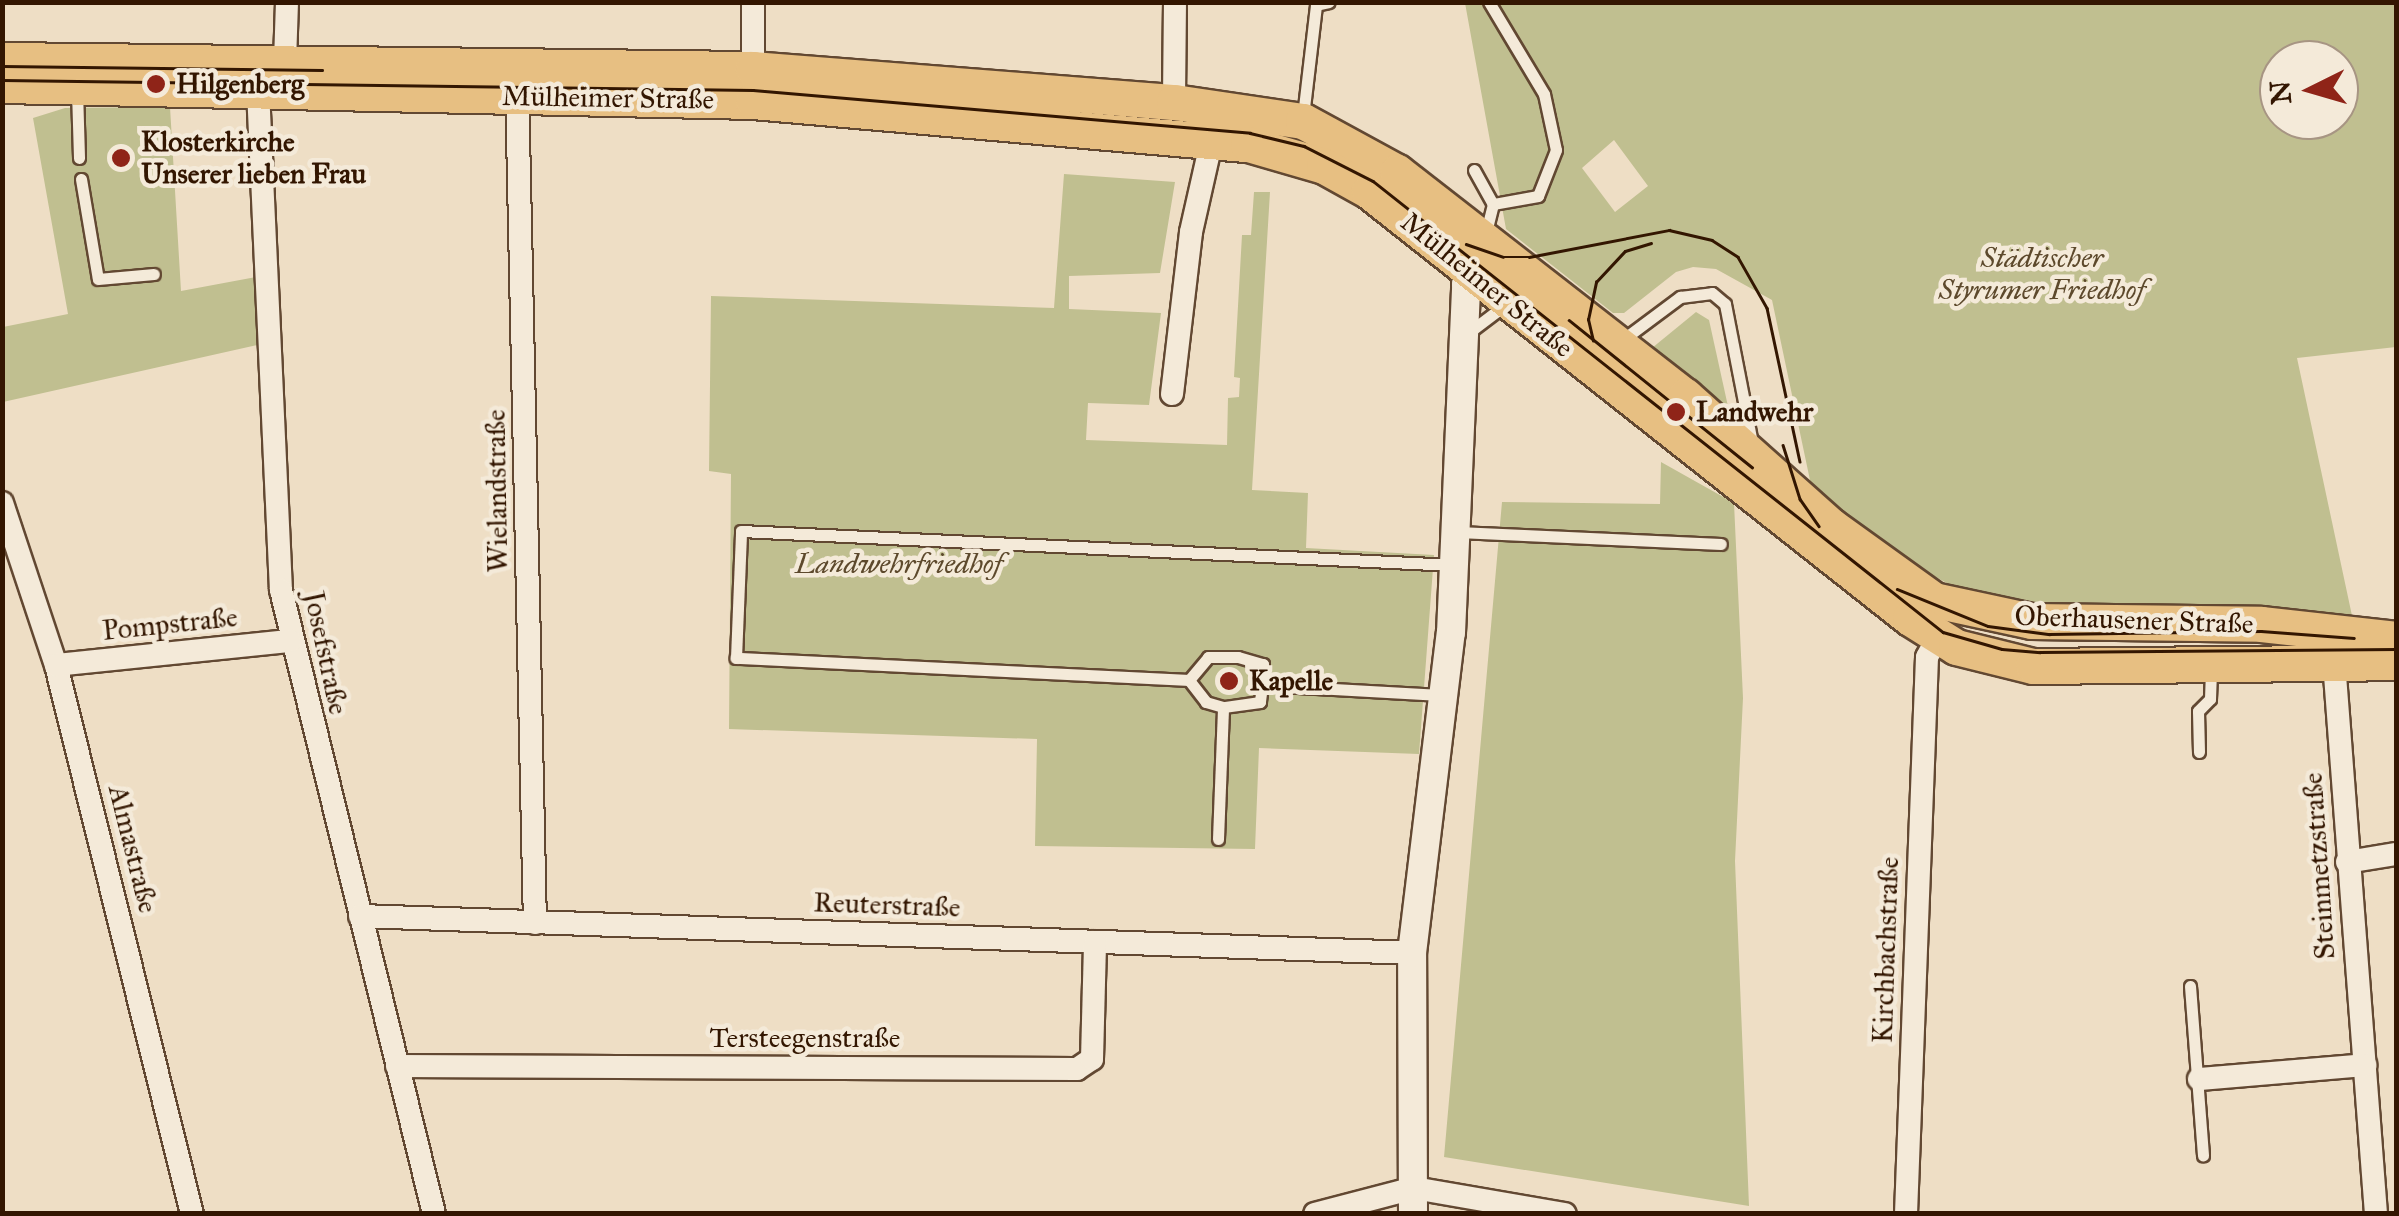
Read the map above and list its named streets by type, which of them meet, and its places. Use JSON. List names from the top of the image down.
{
  "streets": {
    "main road": ["Mülheimer Straße", "Oberhausener Straße"],
    "street": [
      "Wielandstraße",
      "Pompstraße",
      "Josefstraße",
      "Almastraße",
      "Steinmetzstraße",
      "Reuterstraße",
      "Kirchbachstraße",
      "Tersteegenstraße"
    ]
  },
  "crossings": [
    ["Mülheimer Straße", "Wielandstraße"],
    ["Mülheimer Straße", "Oberhausener Straße"],
    ["Mülheimer Straße", "Josefstraße"],
    ["Wielandstraße", "Reuterstraße"],
    ["Oberhausener Straße", "Steinmetzstraße"],
    ["Oberhausener Straße", "Kirchbachstraße"],
    ["Pompstraße", "Josefstraße"],
    ["Pompstraße", "Almastraße"],
    ["Josefstraße", "Reuterstraße"],
    ["Josefstraße", "Tersteegenstraße"],
    ["Reuterstraße", "Tersteegenstraße"]
  ],
  "parks": ["Städtischer Styrumer Friedhof", "Landwehrfriedhof"],
  "places": [
    "Hilgenberg",
    "Klosterkirche Unserer lieben Frau",
    "Landwehr",
    "Kapelle"
  ],
  "north": "left"
}
